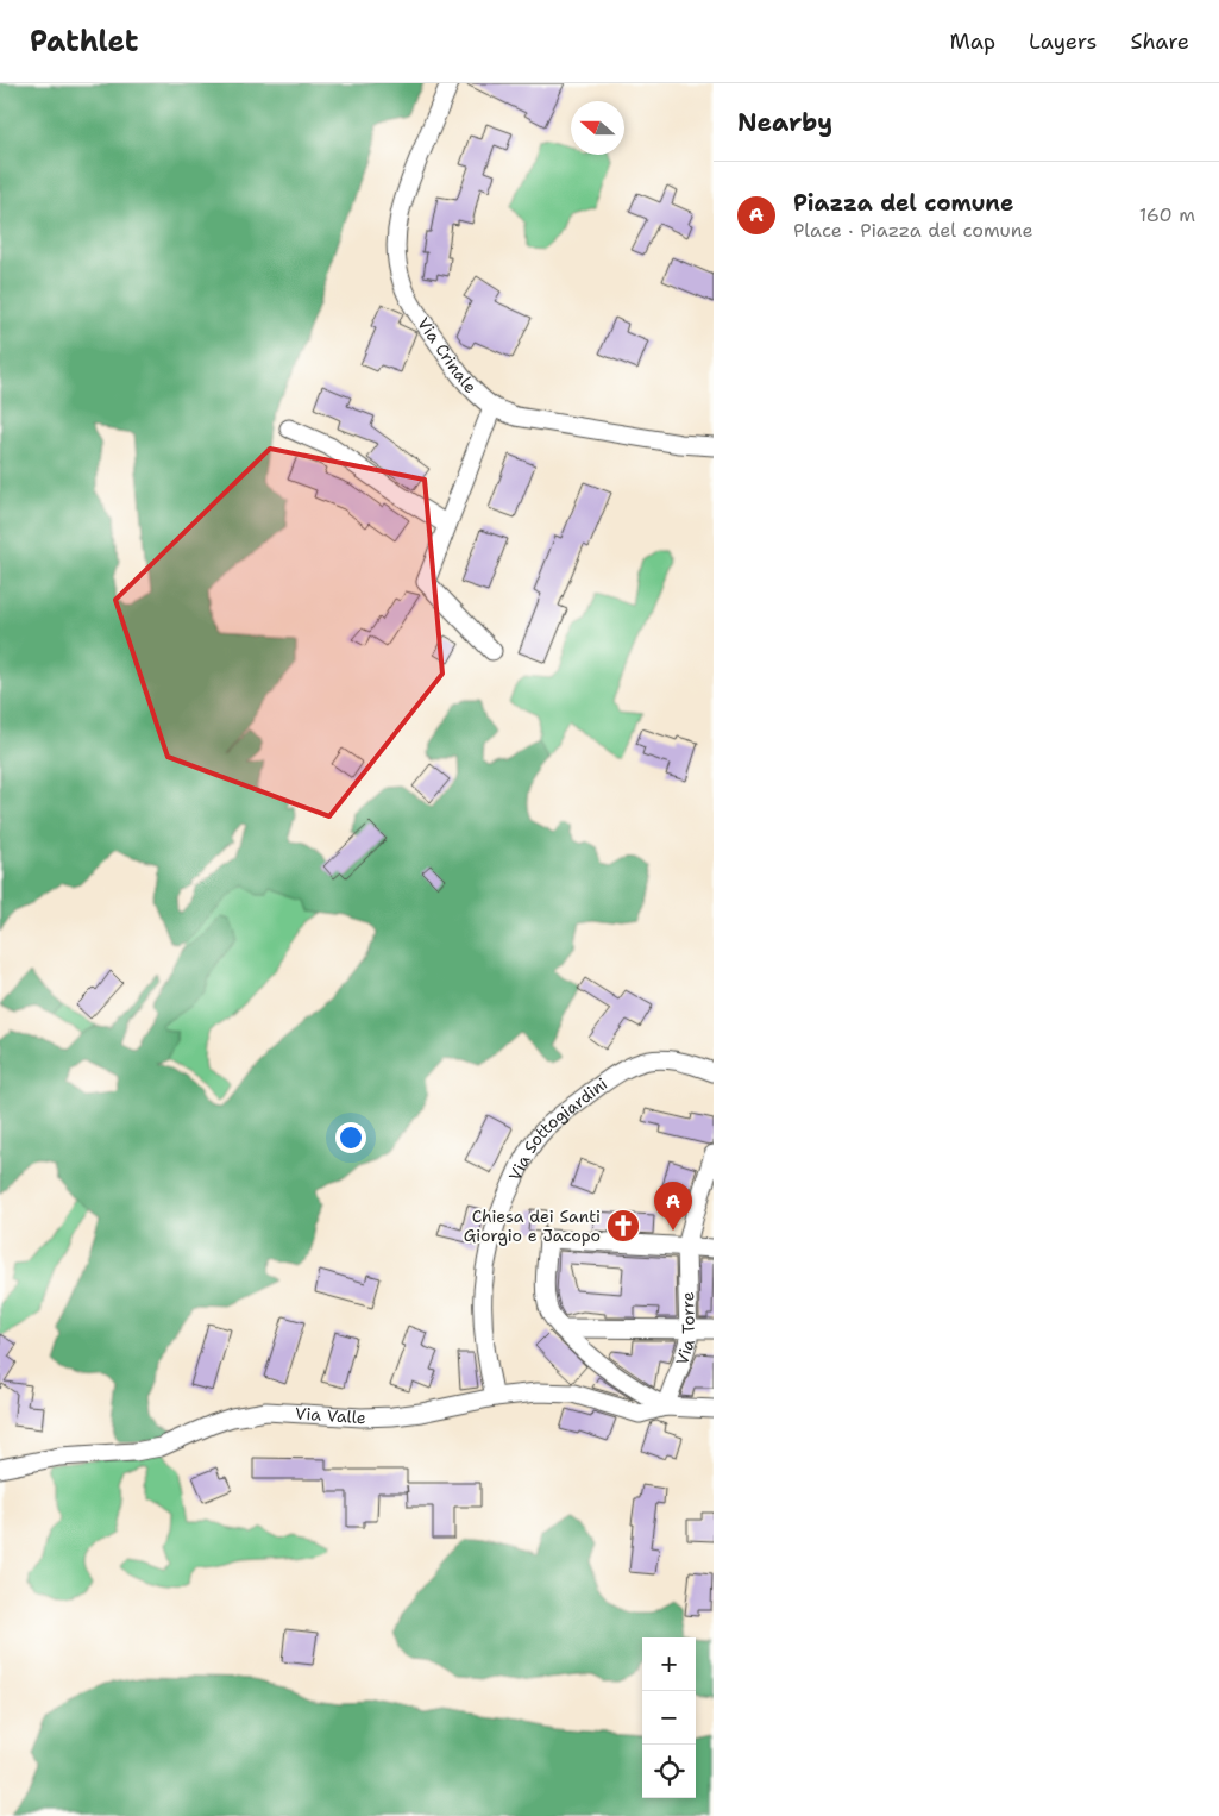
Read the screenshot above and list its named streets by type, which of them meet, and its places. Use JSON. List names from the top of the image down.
{
  "streets": {
    "street": [
      "Via Crinale",
      "Via Sottogiardini",
      "Via Torre",
      "Via Valle"
    ]
  },
  "crossings": [
    ["Via Sottogiardini", "Via Valle"],
    ["Via Torre", "Via Valle"]
  ],
  "places": {
    "church": ["Chiesa dei Santi Giorgio e Jacopo"]
  },
  "north": "left",
  "page": {
    "header": "Pathlet",
    "nav": ["Map", "Layers", "Share"],
    "heading": "Nearby",
    "list": [
      {
        "mark": "A",
        "name": "Piazza del comune",
        "note": "Place · Piazza del comune",
        "value": "160 m"
      }
    ],
    "pins": "A",
    "map_buttons": ["+", "−"]
  }
}
